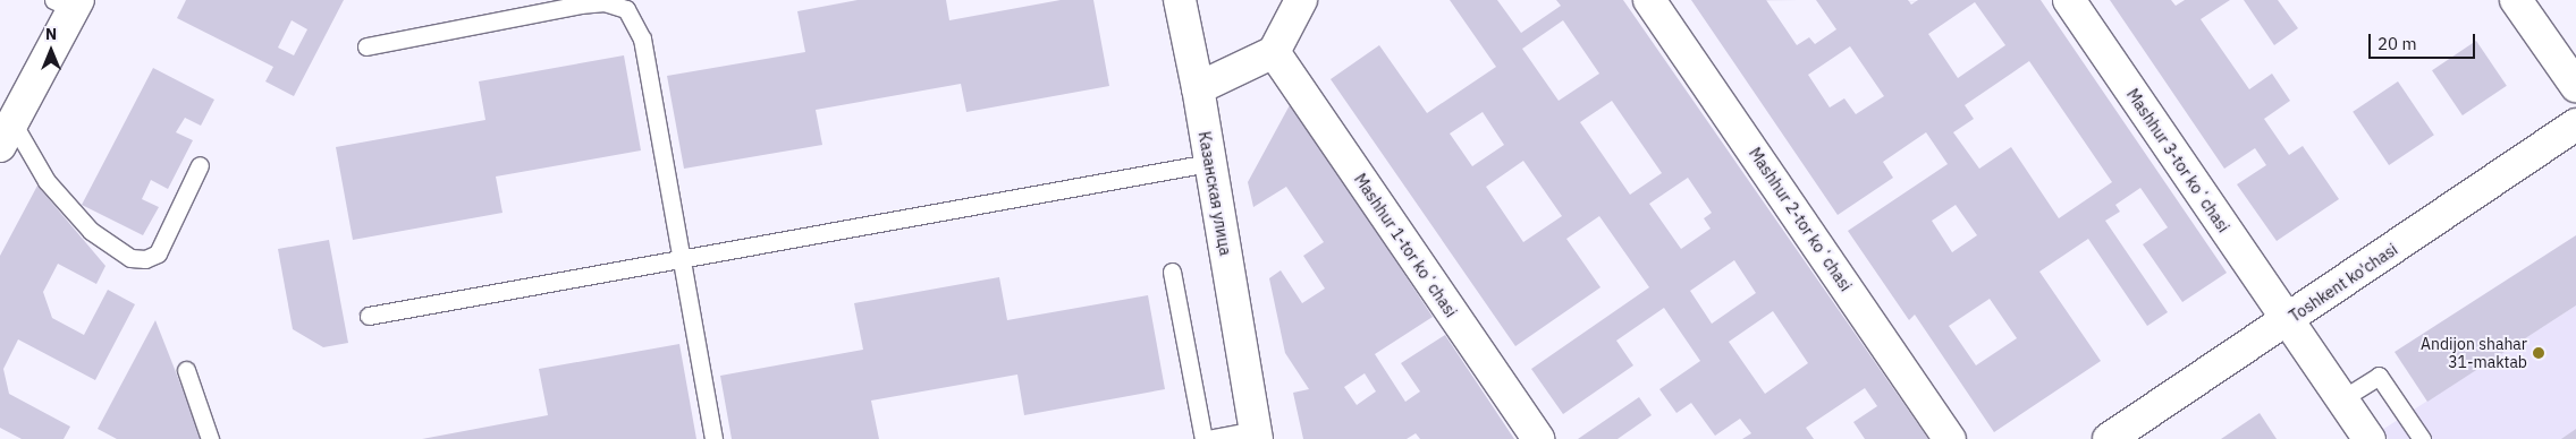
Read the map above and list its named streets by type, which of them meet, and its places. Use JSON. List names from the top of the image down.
{
  "streets": {
    "street": [
      "Mashhur 3-tor koʻchasi",
      "Казанская улица",
      "Mashhur 2-tor koʻchasi",
      "Mashhur 1-tor koʻchasi",
      "Toshkent ko'chasi"
    ]
  },
  "crossings": [
    ["Mashhur 3-tor koʻchasi", "Toshkent ko'chasi"]
  ],
  "places": ["Andijon shahar 31-maktab"],
  "scale_bar": "20 m",
  "north": "top"
}
